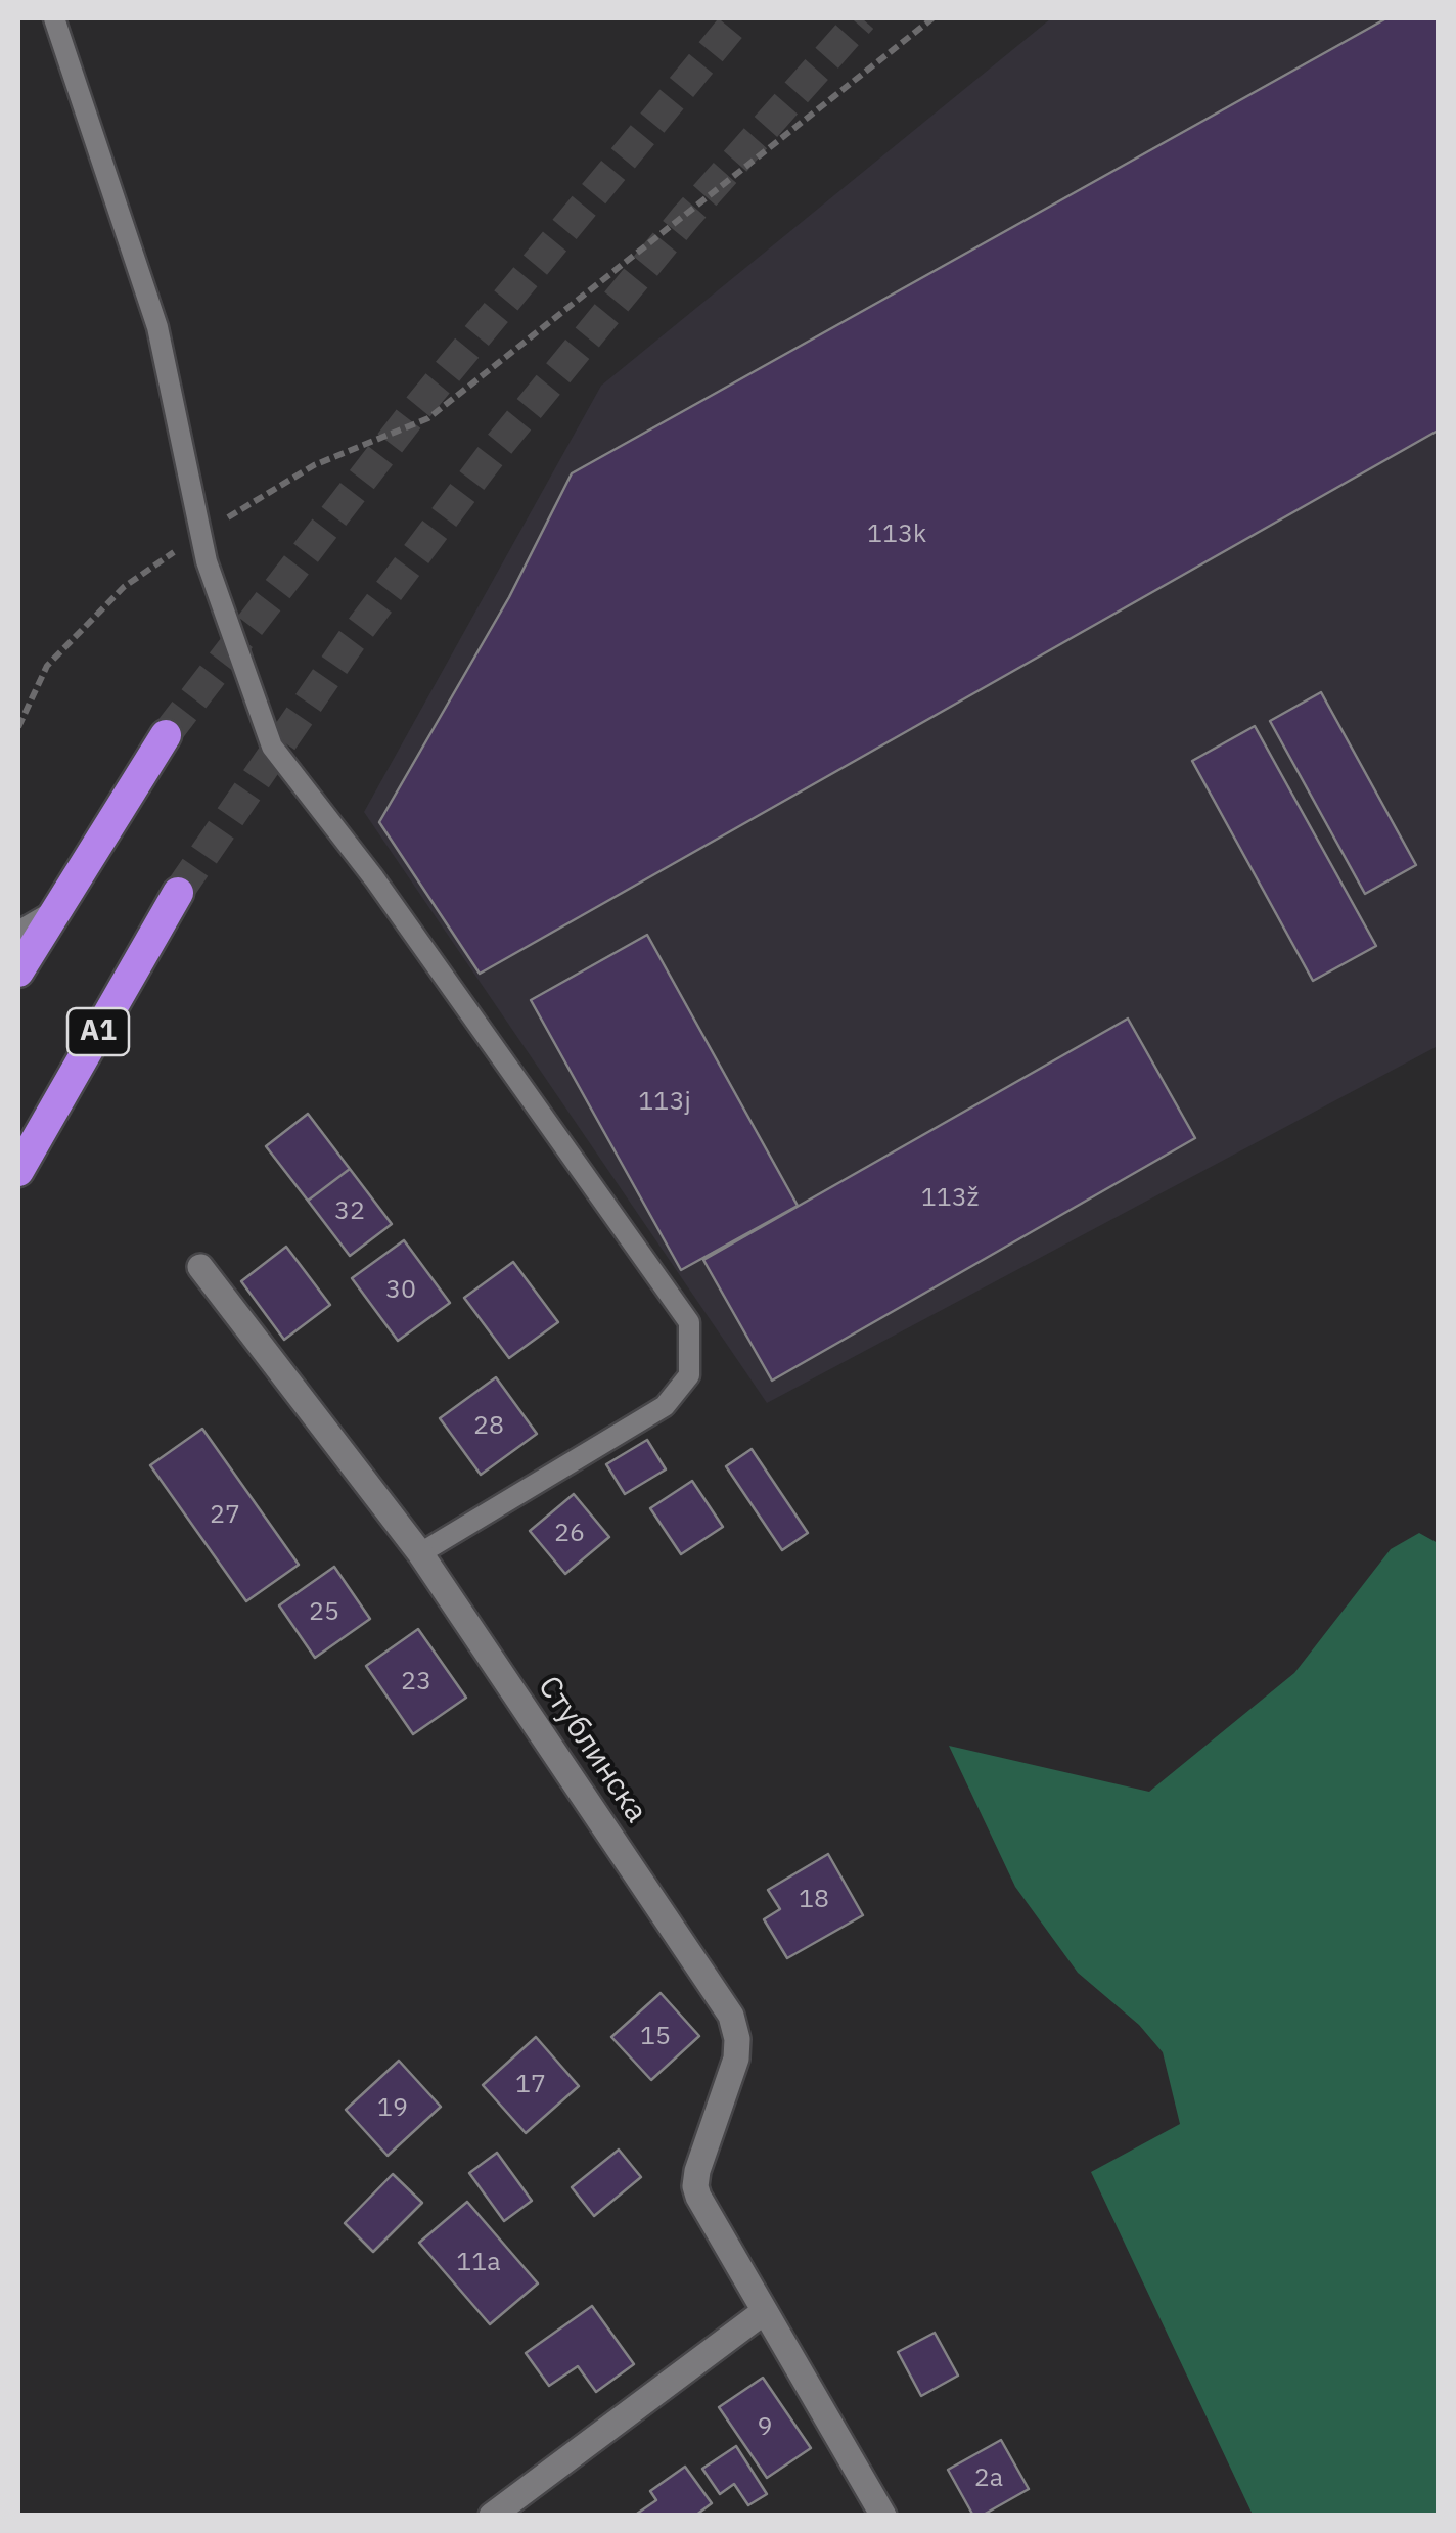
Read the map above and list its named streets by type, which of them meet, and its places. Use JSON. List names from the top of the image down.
{
  "streets": {
    "highway": ["A1"],
    "street": ["Стублинска"]
  },
  "house_numbers": [
    "113k",
    "113j",
    "113ž",
    "32",
    "30",
    "28",
    "27",
    "26",
    "25",
    "23",
    "18",
    "15",
    "17",
    "19",
    "11a",
    "9",
    "2a"
  ]
}
